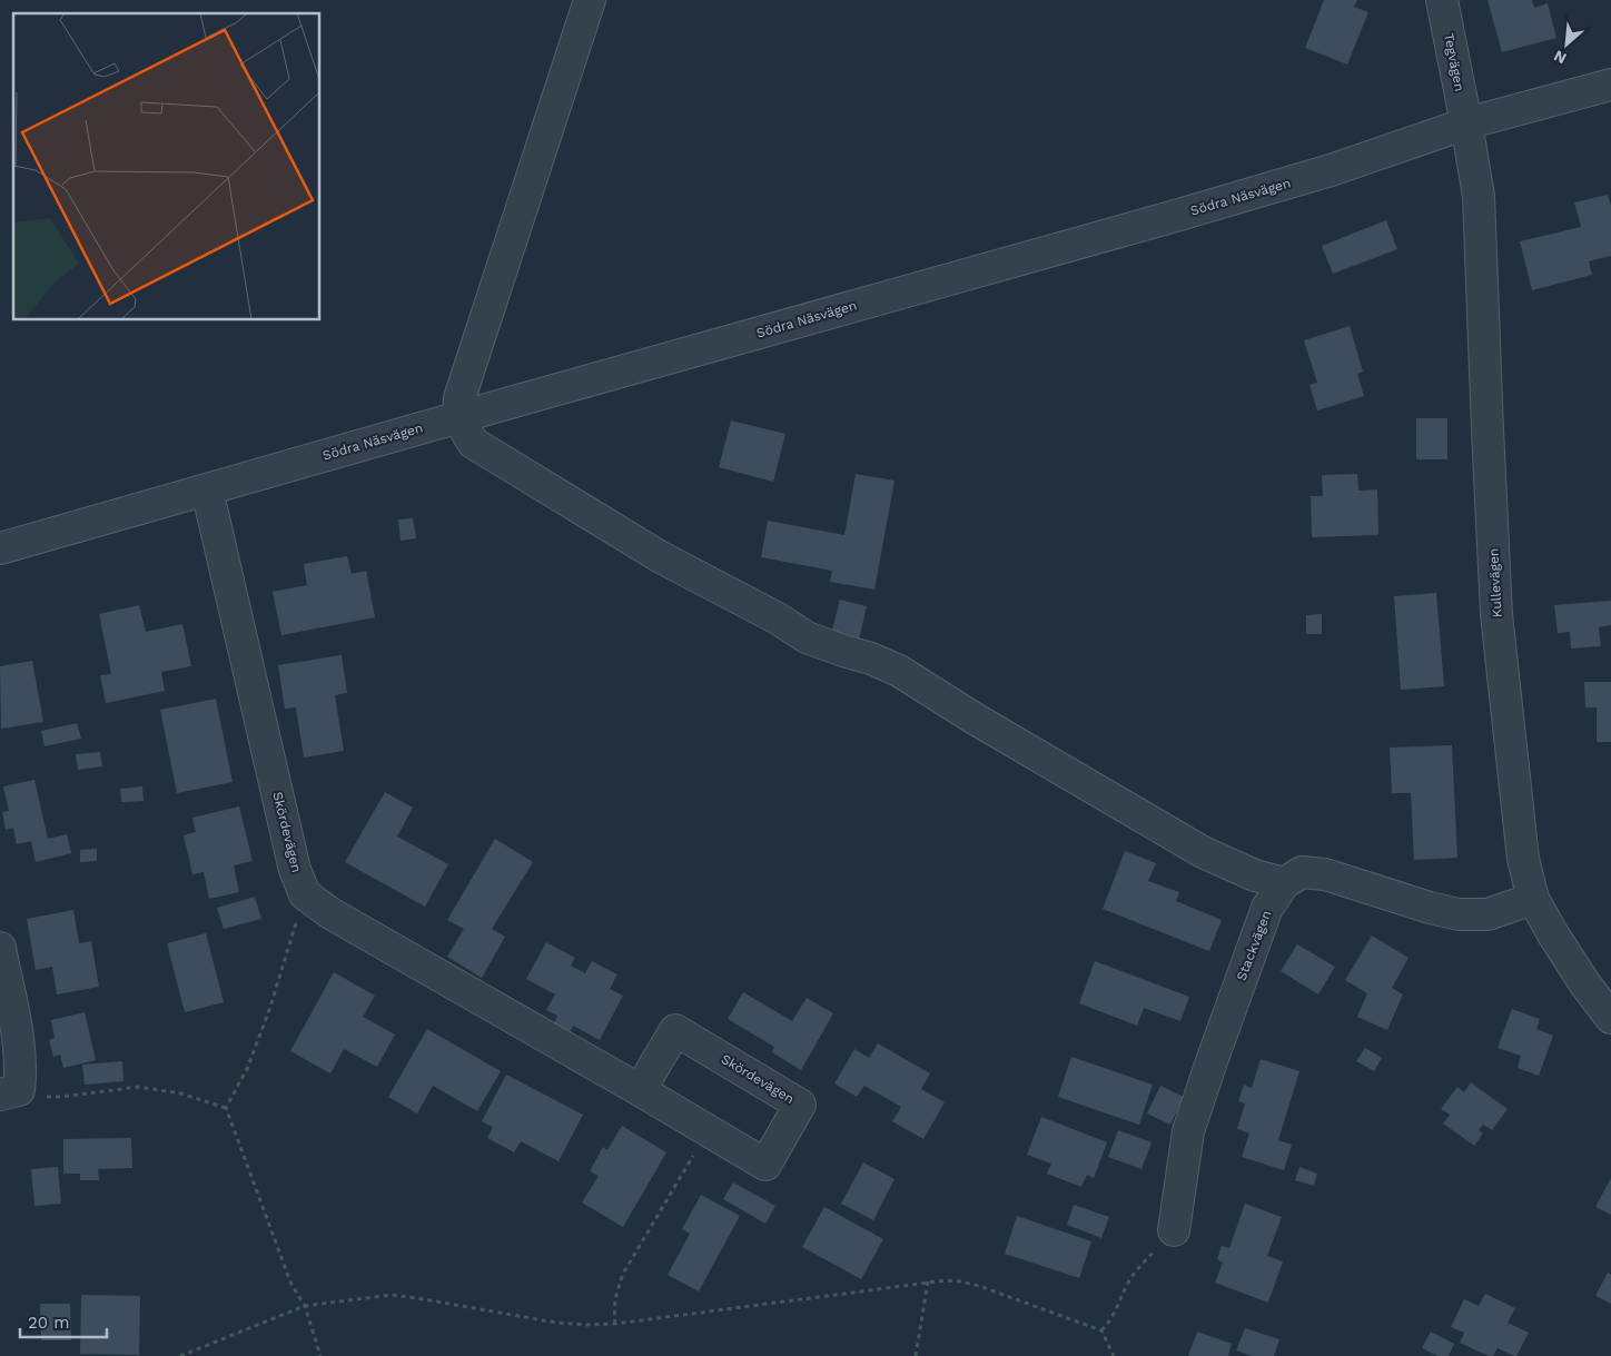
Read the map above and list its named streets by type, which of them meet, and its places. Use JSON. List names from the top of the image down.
{
  "streets": {
    "street": [
      "Tegvägen",
      "Södra Näsvägen",
      "Kullevägen",
      "Skördevägen",
      "Stackvägen"
    ]
  },
  "crossings": [
    ["Tegvägen", "Södra Näsvägen"],
    ["Tegvägen", "Kullevägen"],
    ["Södra Näsvägen", "Kullevägen"],
    ["Södra Näsvägen", "Skördevägen"]
  ],
  "scale_bar": "20 m",
  "north": "bottom left"
}
